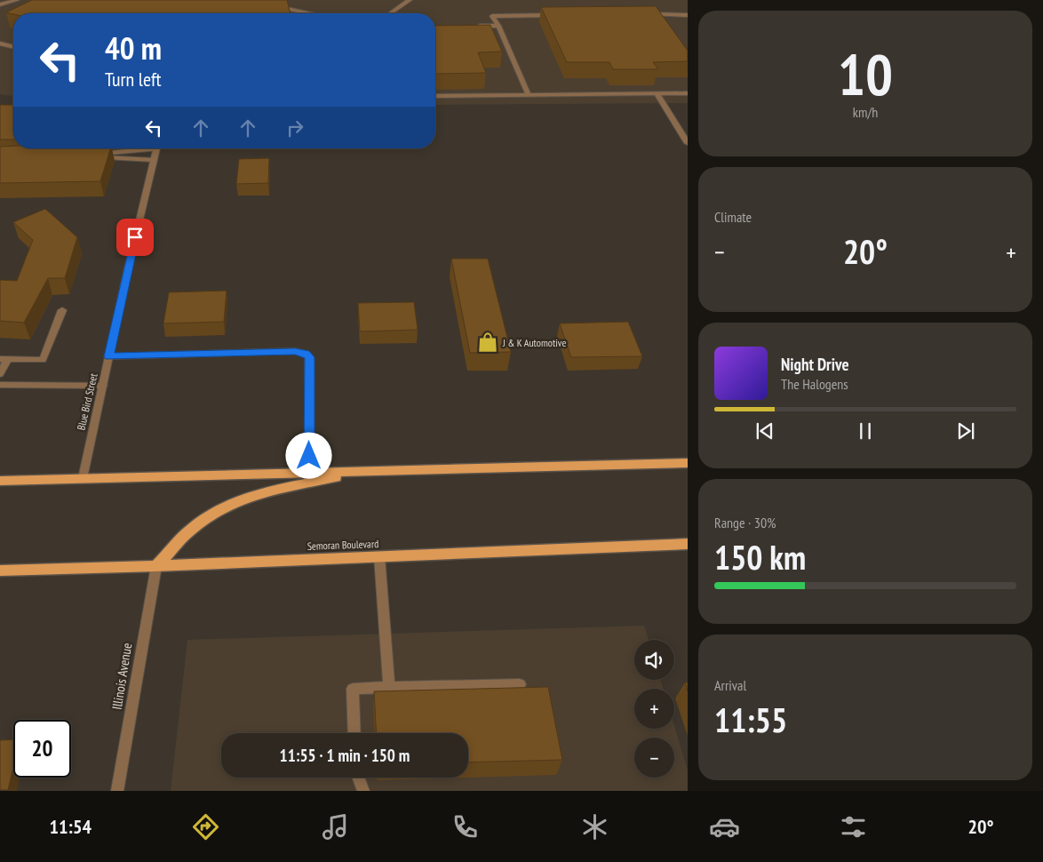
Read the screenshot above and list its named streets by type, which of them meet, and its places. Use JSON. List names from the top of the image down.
{
  "streets": {
    "main road": ["Semoran Boulevard"],
    "street": ["Blue Bird Street", "Illinois Avenue"]
  },
  "crossings": [
    ["Semoran Boulevard", "Illinois Avenue"]
  ],
  "places": {
    "shop": ["J & K Automotive"]
  },
  "page": {
    "tile": [
      ["10", "km/h"],
      "Climate",
      ["Range · 30%", "150 km"],
      ["Arrival", "11:55"]
    ],
    "turn": ["40 m", "Turn left"],
    "heat": ["−", "20°", "+"],
    "song": ["Night Drive", "The Halogens"],
    "map_buttons": ["+", "−"],
    "limit": "20",
    "trip": "11:55 · 1 min · 150 m",
    "tabs": ["11:54", "20°"]
  }
}
